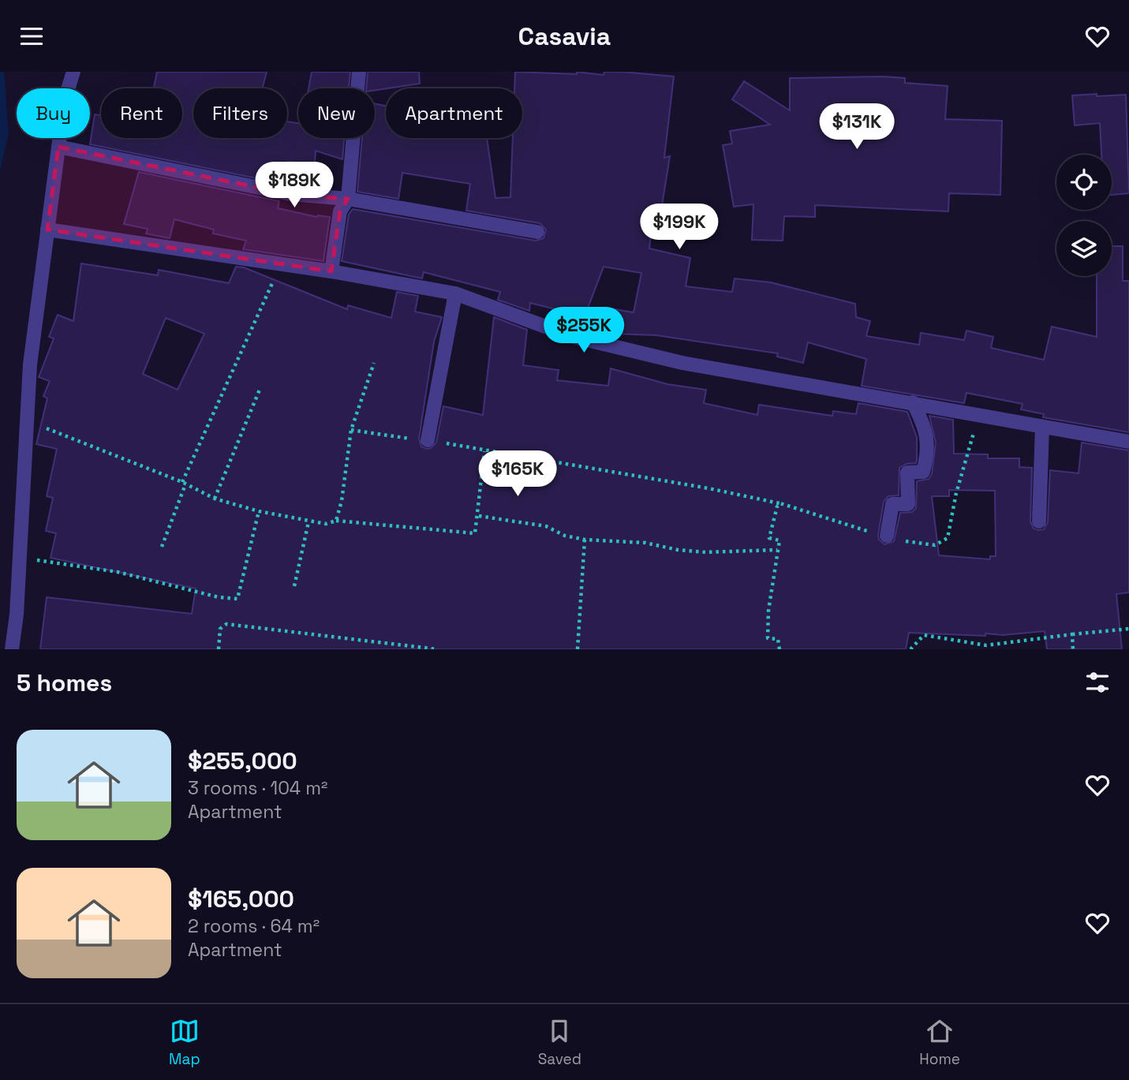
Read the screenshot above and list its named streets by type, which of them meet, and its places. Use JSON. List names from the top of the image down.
{
  "page": {
    "header": "Casavia",
    "chip": [
      "Buy",
      "Rent",
      "Filters",
      "New",
      "Apartment"
    ],
    "price": [
      "$131K",
      "$189K",
      "$199K",
      "$255K",
      "$165K"
    ],
    "heading": "5 homes",
    "list": [
      {
        "name": "$255,000",
        "note": "3 rooms · 104 m² · Apartment"
      },
      {
        "name": "$165,000",
        "note": "2 rooms · 64 m² · Apartment"
      }
    ],
    "tabs": ["Map", "Saved", "Home"]
  }
}
